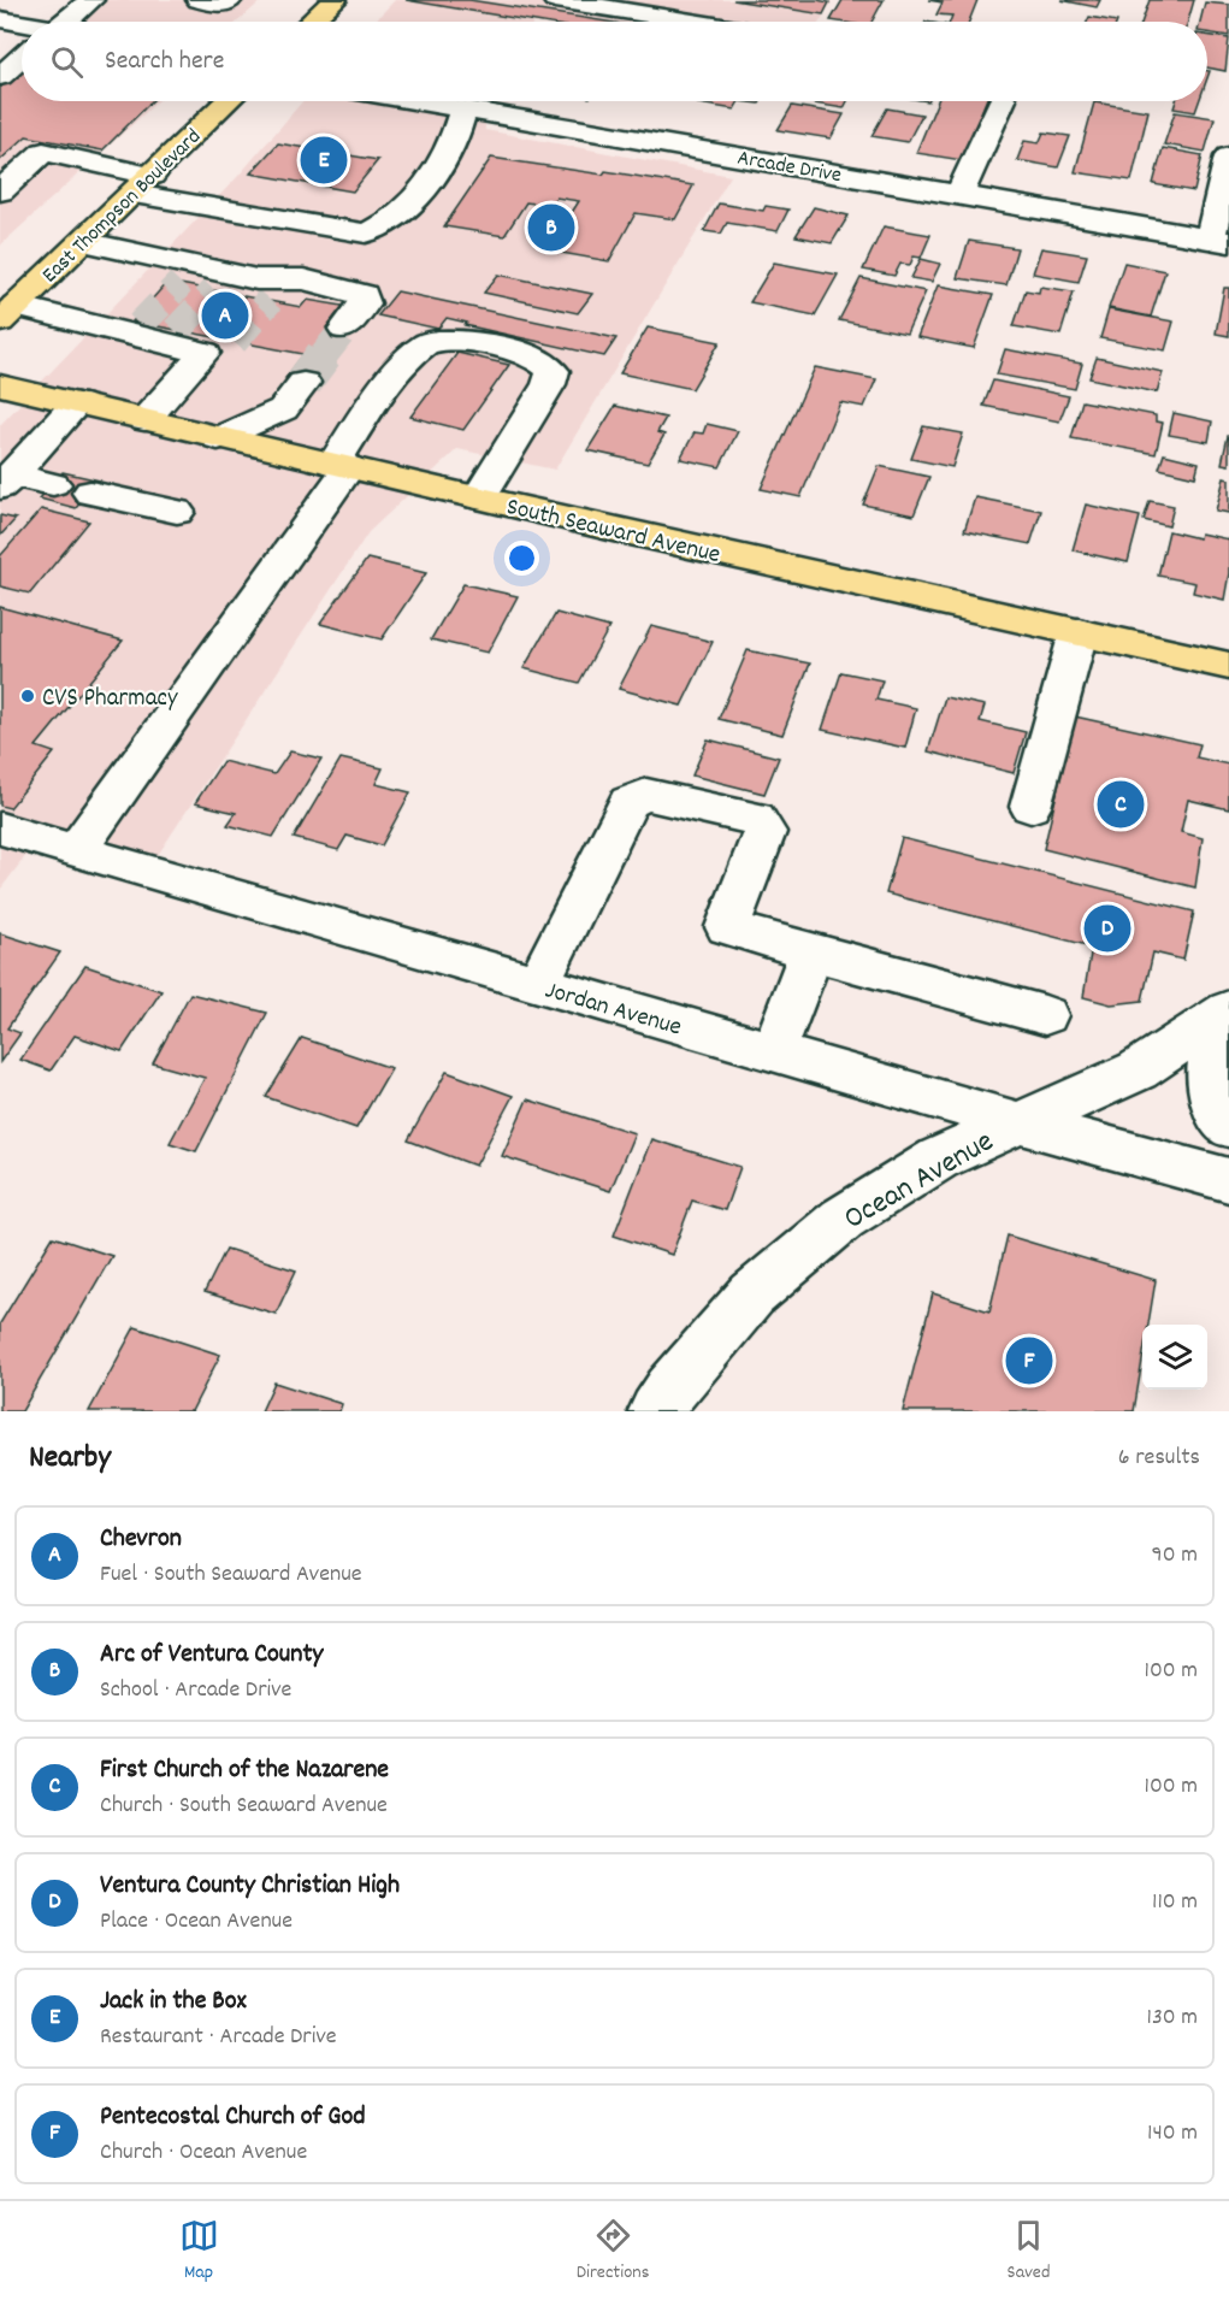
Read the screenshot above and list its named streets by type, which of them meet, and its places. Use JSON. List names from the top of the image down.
{
  "streets": {
    "main road": ["East Thompson Boulevard", "South Seaward Avenue"],
    "street": ["Arcade Drive", "Jordan Avenue", "Ocean Avenue"]
  },
  "crossings": [
    ["Jordan Avenue", "Ocean Avenue"]
  ],
  "places": ["CVS Pharmacy"],
  "page": {
    "search": "Search here",
    "pins": [
      "E",
      "B",
      "A",
      "C",
      "D",
      "F"
    ],
    "heading": ["Nearby", "6 results"],
    "list": [
      {
        "mark": "A",
        "name": "Chevron",
        "note": "Fuel · South Seaward Avenue",
        "value": "90 m"
      },
      {
        "mark": "B",
        "name": "Arc of Ventura County",
        "note": "School · Arcade Drive",
        "value": "100 m"
      },
      {
        "mark": "C",
        "name": "First Church of the Nazarene",
        "note": "Church · South Seaward Avenue",
        "value": "100 m"
      },
      {
        "mark": "D",
        "name": "Ventura County Christian High",
        "note": "Place · Ocean Avenue",
        "value": "110 m"
      },
      {
        "mark": "E",
        "name": "Jack in the Box",
        "note": "Restaurant · Arcade Drive",
        "value": "130 m"
      },
      {
        "mark": "F",
        "name": "Pentecostal Church of God",
        "note": "Church · Ocean Avenue",
        "value": "140 m"
      }
    ],
    "nav": ["Map", "Directions", "Saved"]
  }
}
